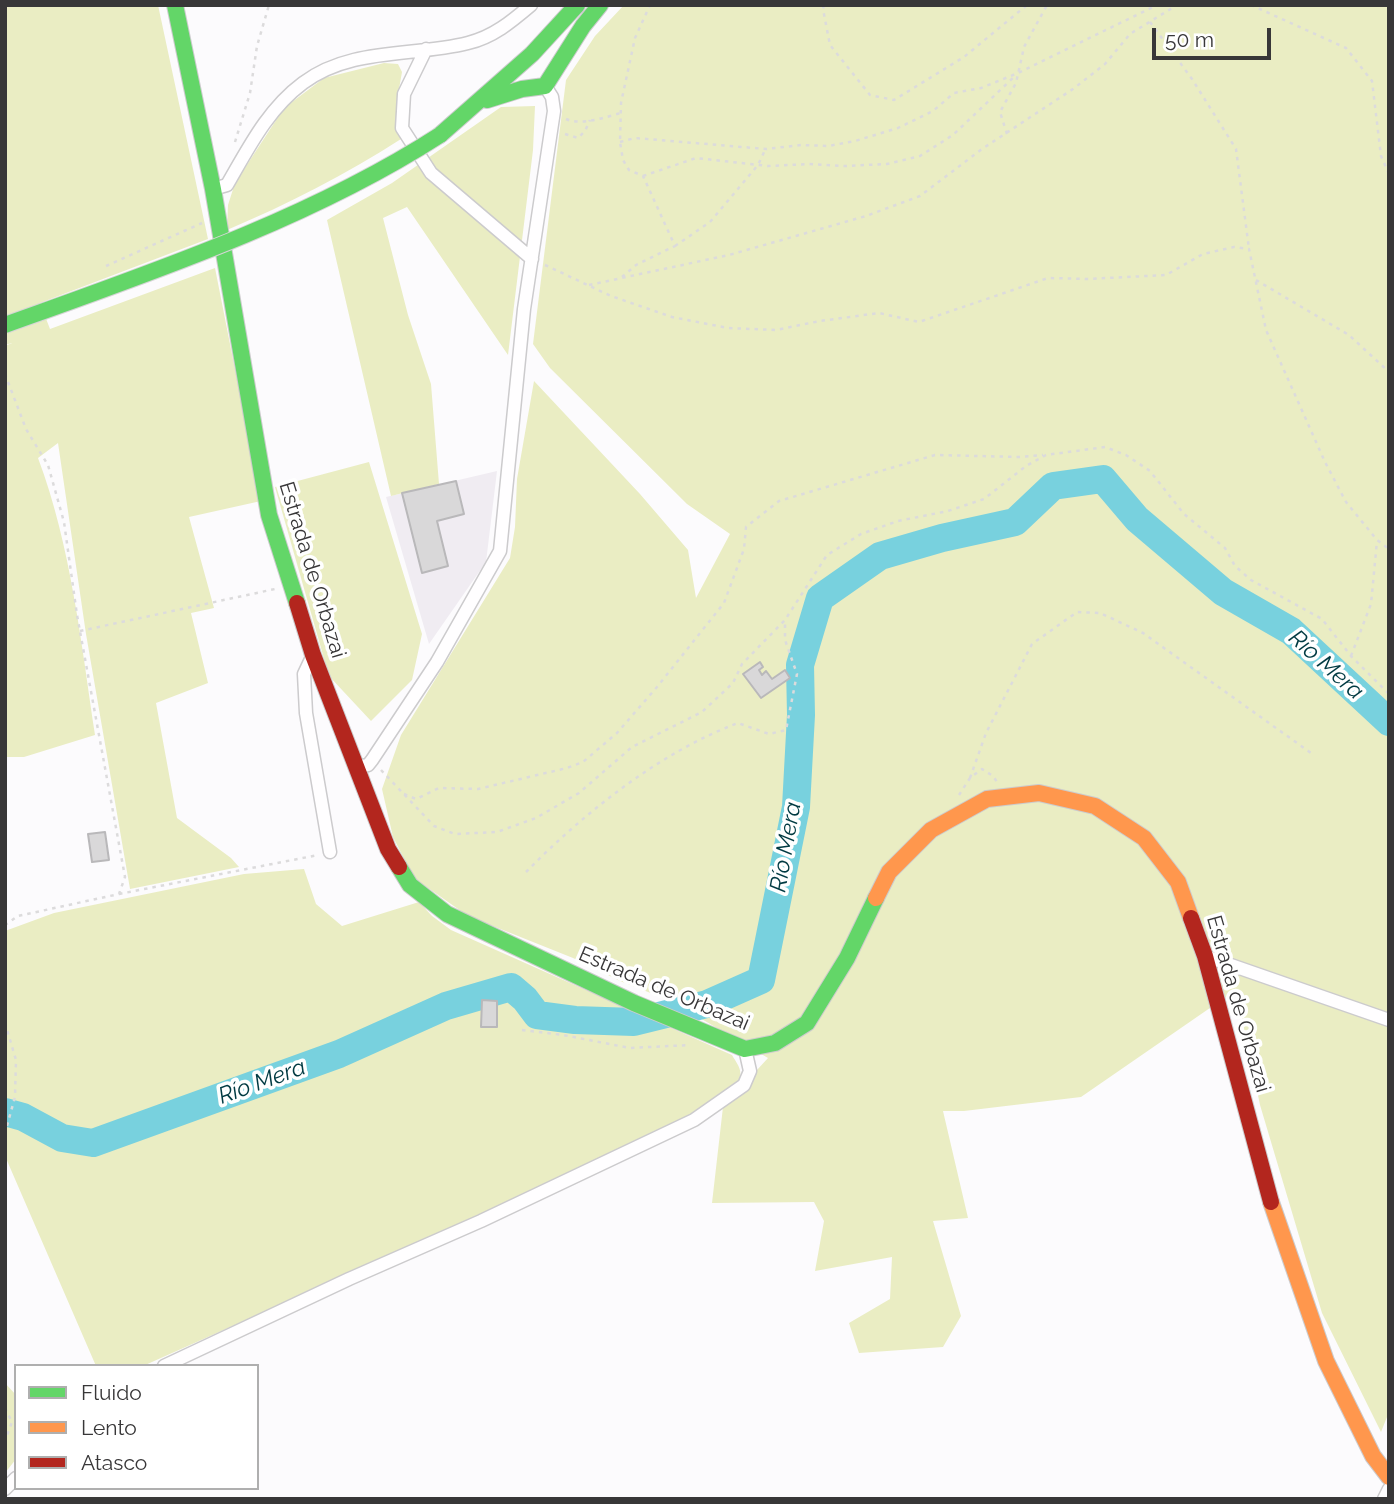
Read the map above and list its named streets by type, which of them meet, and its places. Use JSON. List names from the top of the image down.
{
  "streets": {
    "main road": ["Estrada de Orbazai"]
  },
  "water": ["Río Mera"],
  "legend": ["Fluido", "Lento", "Atasco"],
  "scale_bar": "50 m"
}
